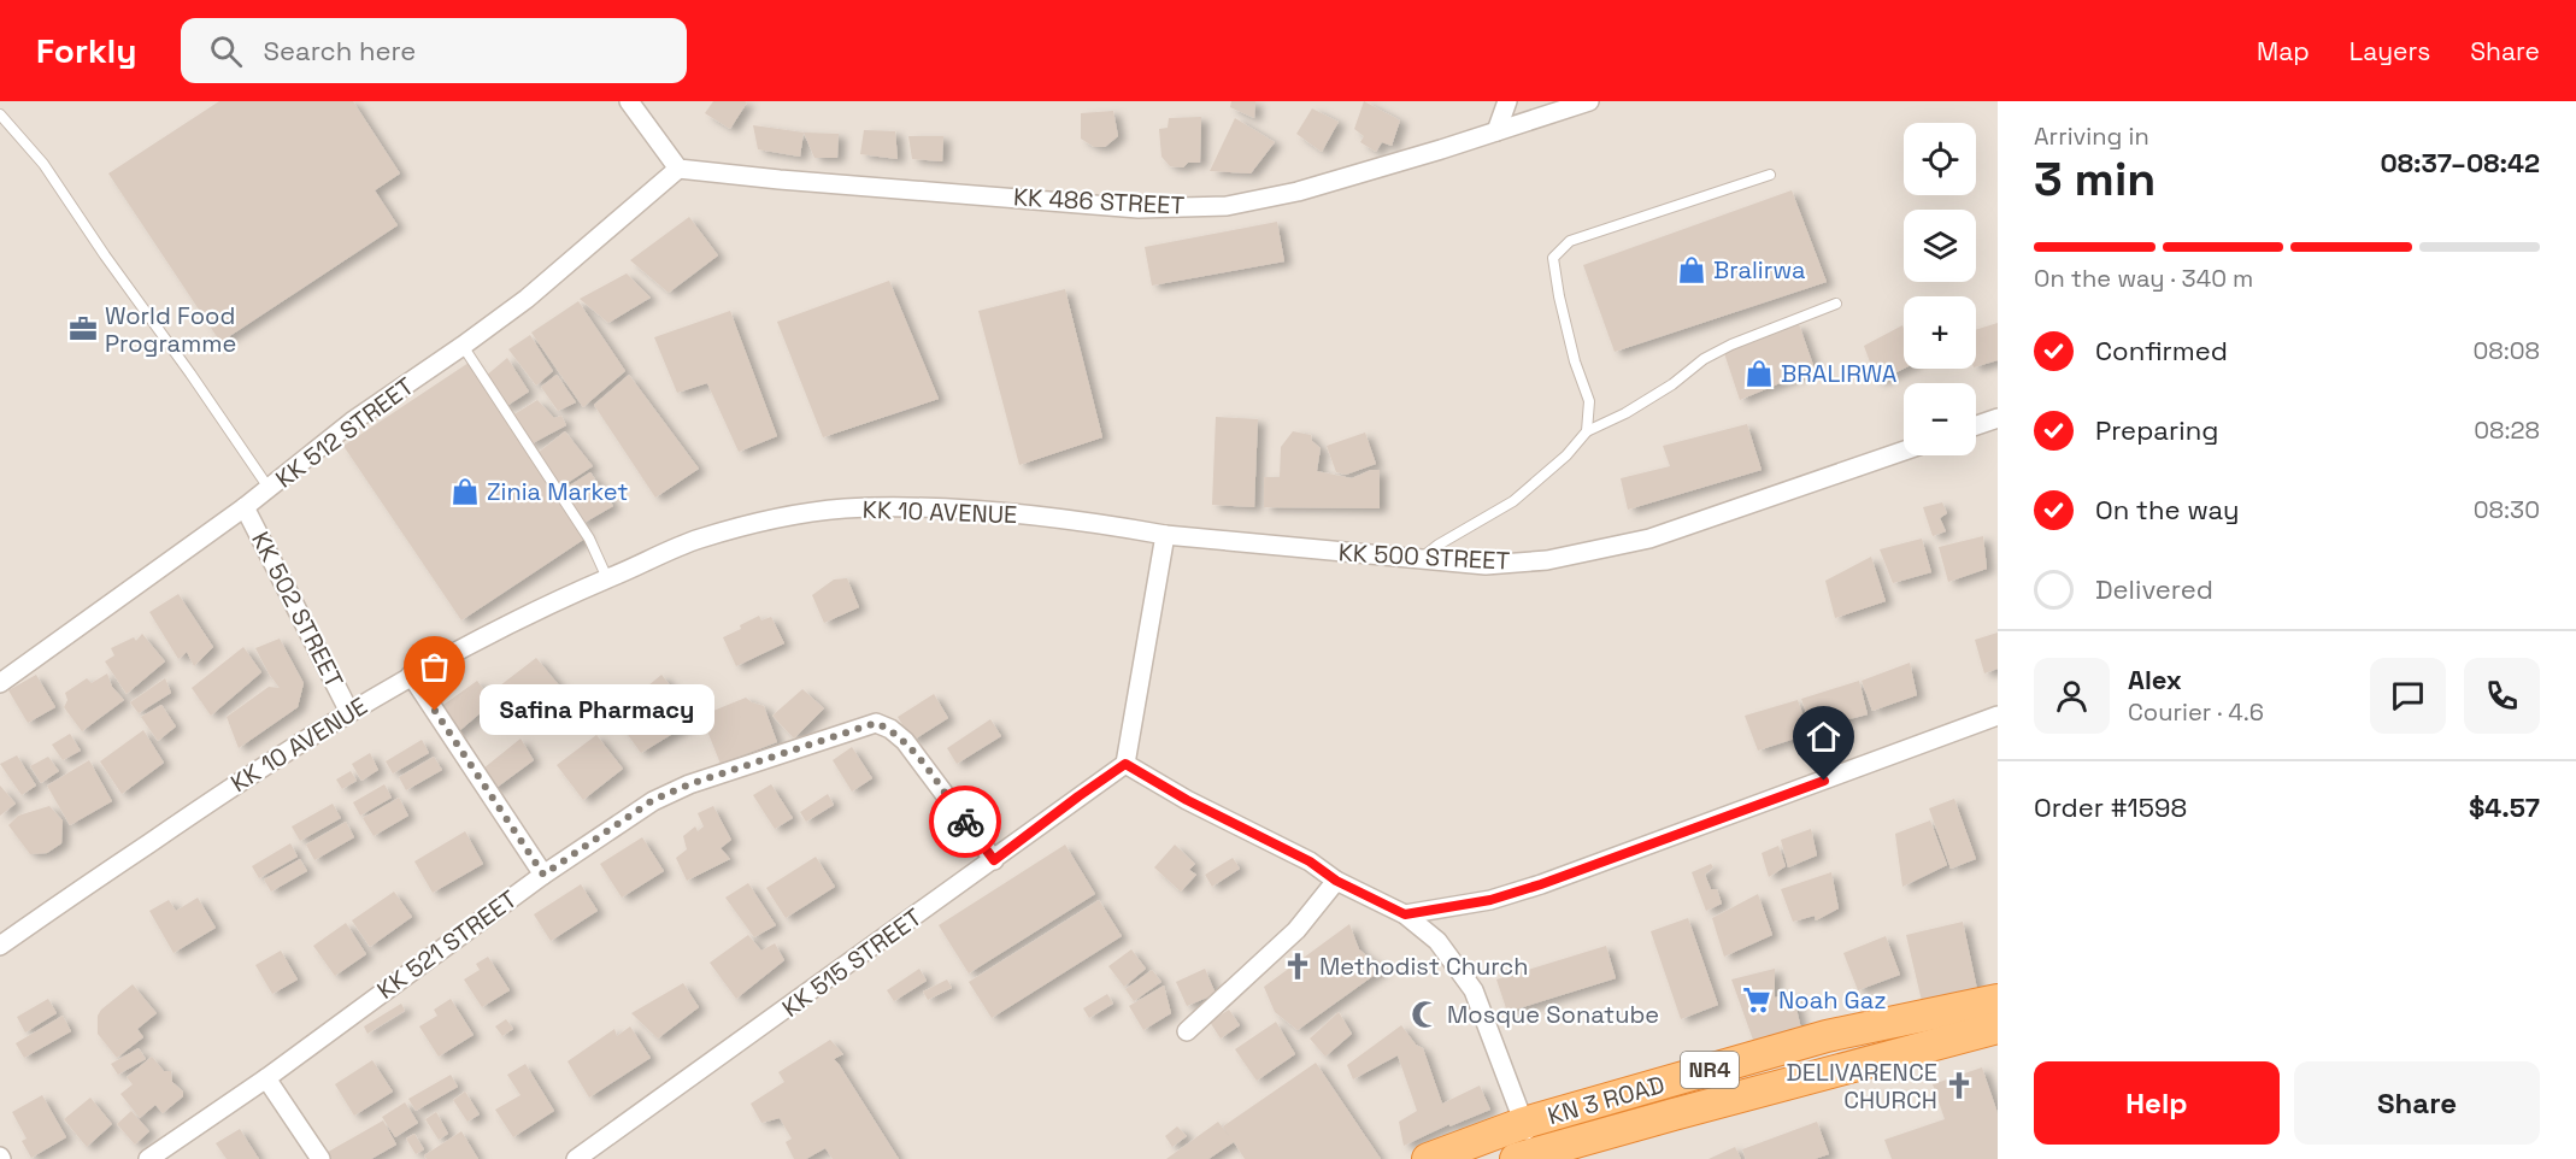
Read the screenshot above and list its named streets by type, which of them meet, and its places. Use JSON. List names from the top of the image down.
{
  "streets": {
    "highway": ["NR4", "KN 3 ROAD"],
    "street": [
      "KK 486 STREET",
      "KK 512 STREET",
      "KK 10 AVENUE",
      "KK 500 STREET",
      "KK 502 STREET",
      "KK 521 STREET",
      "KK 515 STREET"
    ]
  },
  "crossings": [
    ["KK 486 STREET", "KK 512 STREET"],
    ["KK 512 STREET", "KK 502 STREET"],
    ["KK 10 AVENUE", "KK 500 STREET"],
    ["KK 10 AVENUE", "KK 502 STREET"],
    ["KK 521 STREET", "KK 515 STREET"]
  ],
  "places": {
    "shop": ["Bralirwa", "BRALIRWA", "Zinia Market"],
    "office": ["World Food Programme"],
    "other": ["Safina Pharmacy"],
    "church": ["Methodist Church", "DELIVARENCE CHURCH"],
    "supermarket": ["Noah Gaz"],
    "mosque": ["Mosque Sonatube"]
  },
  "page": {
    "header": "Forkly",
    "search": "Search here",
    "nav": ["Map", "Layers", "Share"],
    "heading": ["3 min", "Arriving in", "08:37–08:42"],
    "panel": [
      "Alex",
      "Courier · 4.6",
      "Order #1598",
      "$4.57"
    ],
    "map_buttons": ["+", "−"],
    "bar": "On the way · 340 m",
    "list": [
      ["Confirmed", "08:08"],
      ["Preparing", "08:28"],
      ["On the way", "08:30"],
      "Delivered"
    ],
    "bubble": "Safina Pharmacy",
    "buttons": ["Help", "Share"]
  }
}
